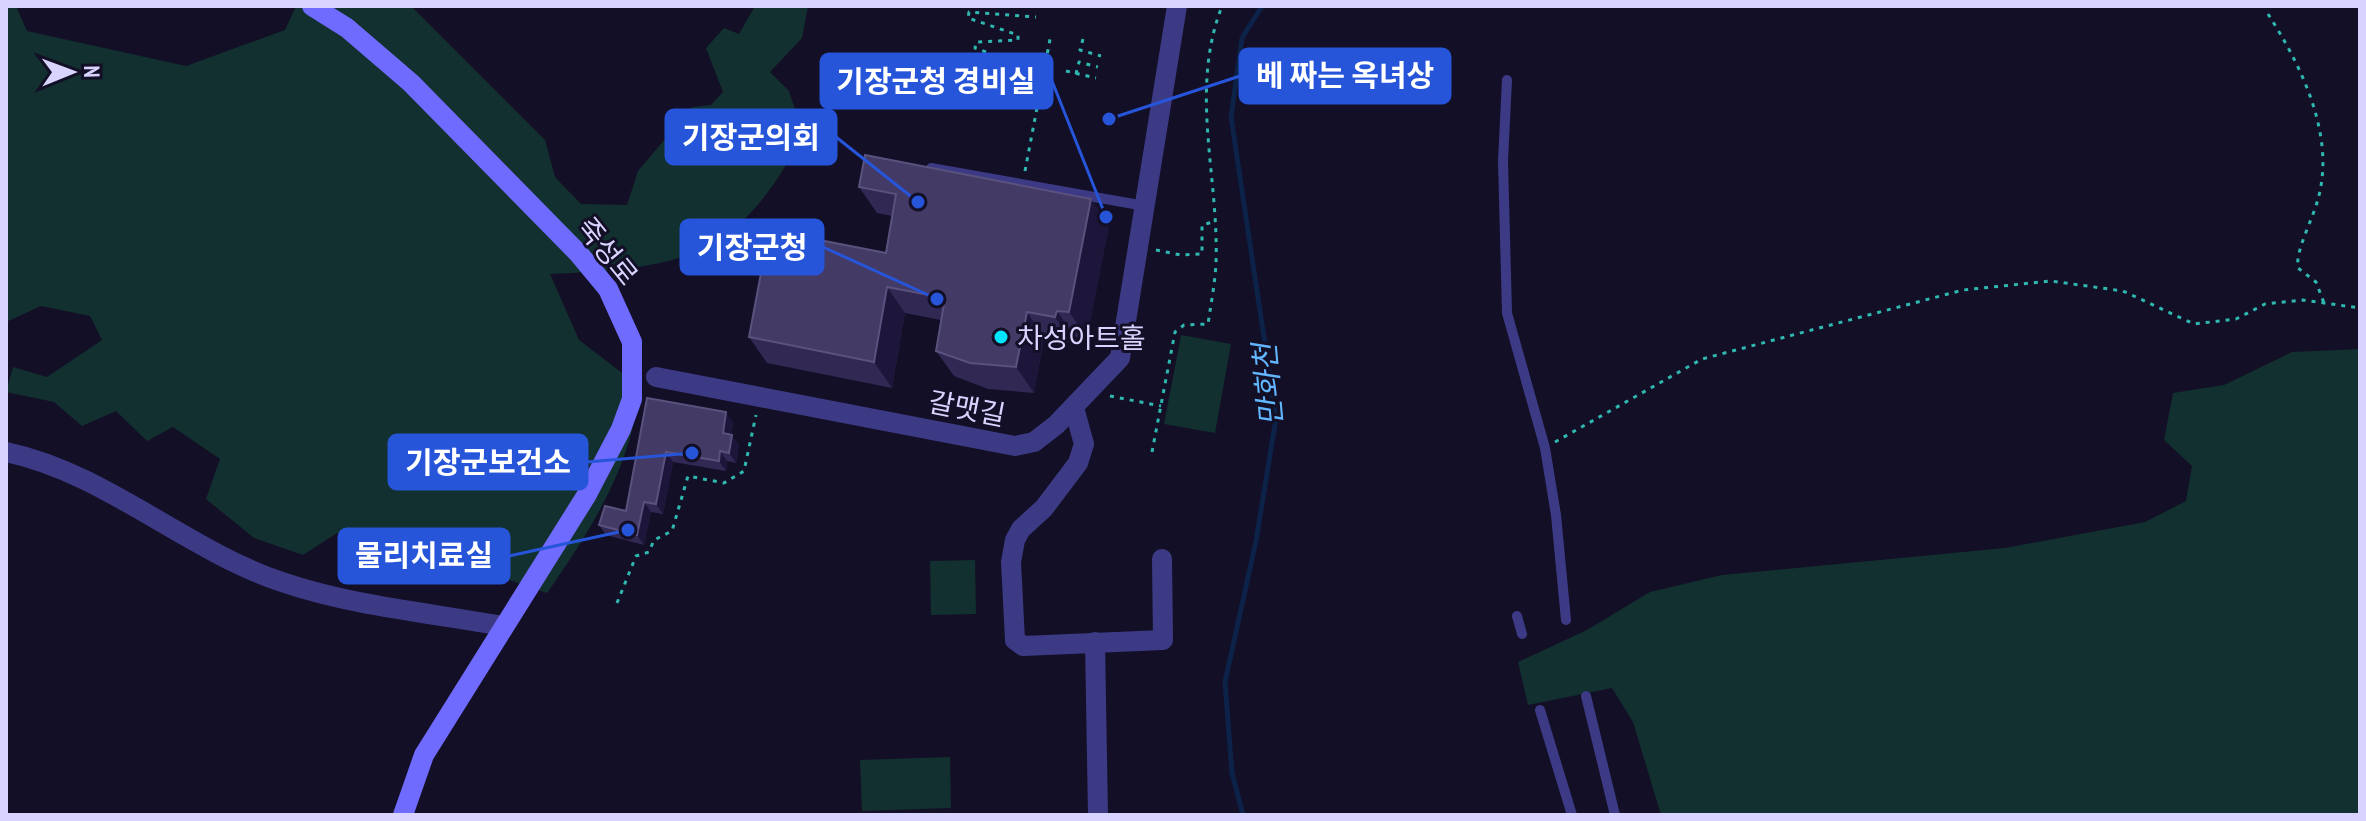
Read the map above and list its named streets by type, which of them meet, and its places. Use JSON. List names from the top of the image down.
{
  "streets": {
    "main road": ["죽성로"],
    "street": ["갈맷길"]
  },
  "water": ["만화천"],
  "places": [
    "베 짜는 옥녀상",
    "기장군의회",
    "기장군청 경비실",
    "기장군청",
    "차성아트홀",
    "기장군보건소",
    "물리치료실"
  ],
  "north": "right"
}
